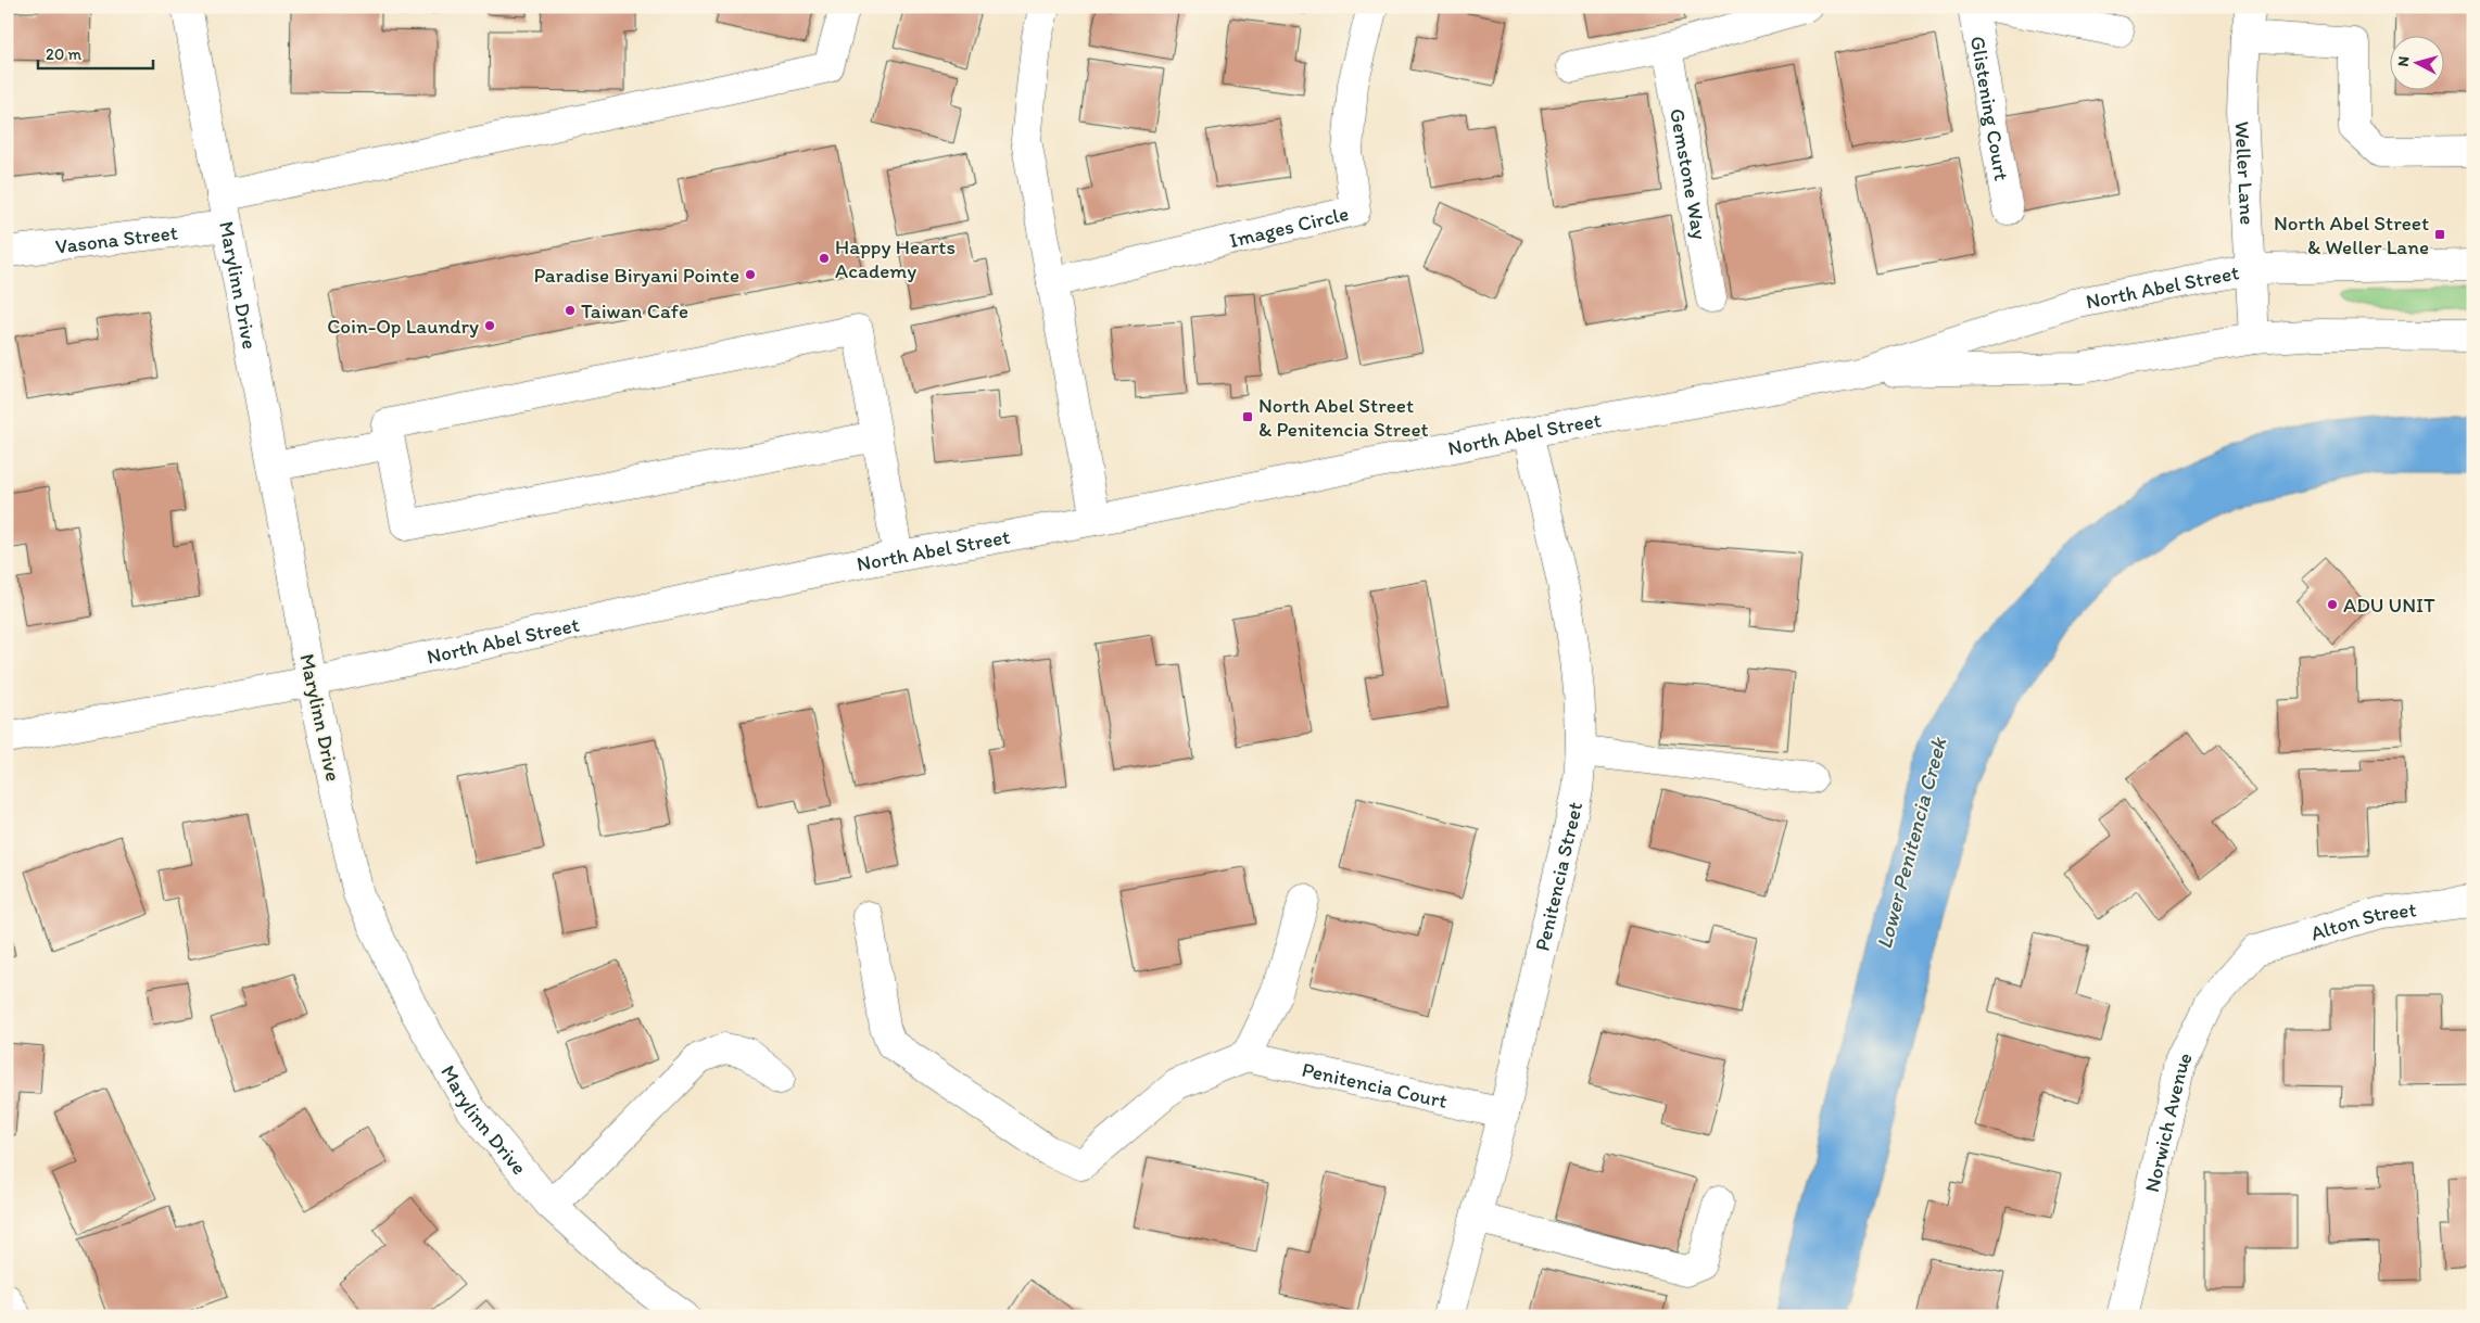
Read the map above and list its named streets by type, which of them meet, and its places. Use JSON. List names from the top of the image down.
{
  "streets": {
    "street": [
      "Glistening Court",
      "Gemstone Way",
      "Weller Lane",
      "Images Circle",
      "Vasona Street",
      "Marylinn Drive",
      "North Abel Street",
      "Penitencia Street",
      "Alton Street",
      "Penitencia Court",
      "Norwich Avenue"
    ]
  },
  "crossings": [
    ["Weller Lane", "North Abel Street"],
    ["Vasona Street", "Marylinn Drive"],
    ["Marylinn Drive", "North Abel Street"],
    ["North Abel Street", "Penitencia Street"],
    ["Penitencia Street", "Penitencia Court"],
    ["Alton Street", "Norwich Avenue"]
  ],
  "water": ["Lower Penitencia Creek"],
  "places": {
    "transit": ["North Abel Street & Weller Lane", "North Abel Street & Penitencia Street"],
    "other": [
      "Happy Hearts Academy",
      "Paradise Biryani Pointe",
      "Taiwan Cafe",
      "Coin-Op Laundry",
      "ADU UNIT"
    ]
  },
  "scale_bar": "20 m",
  "north": "left"
}
